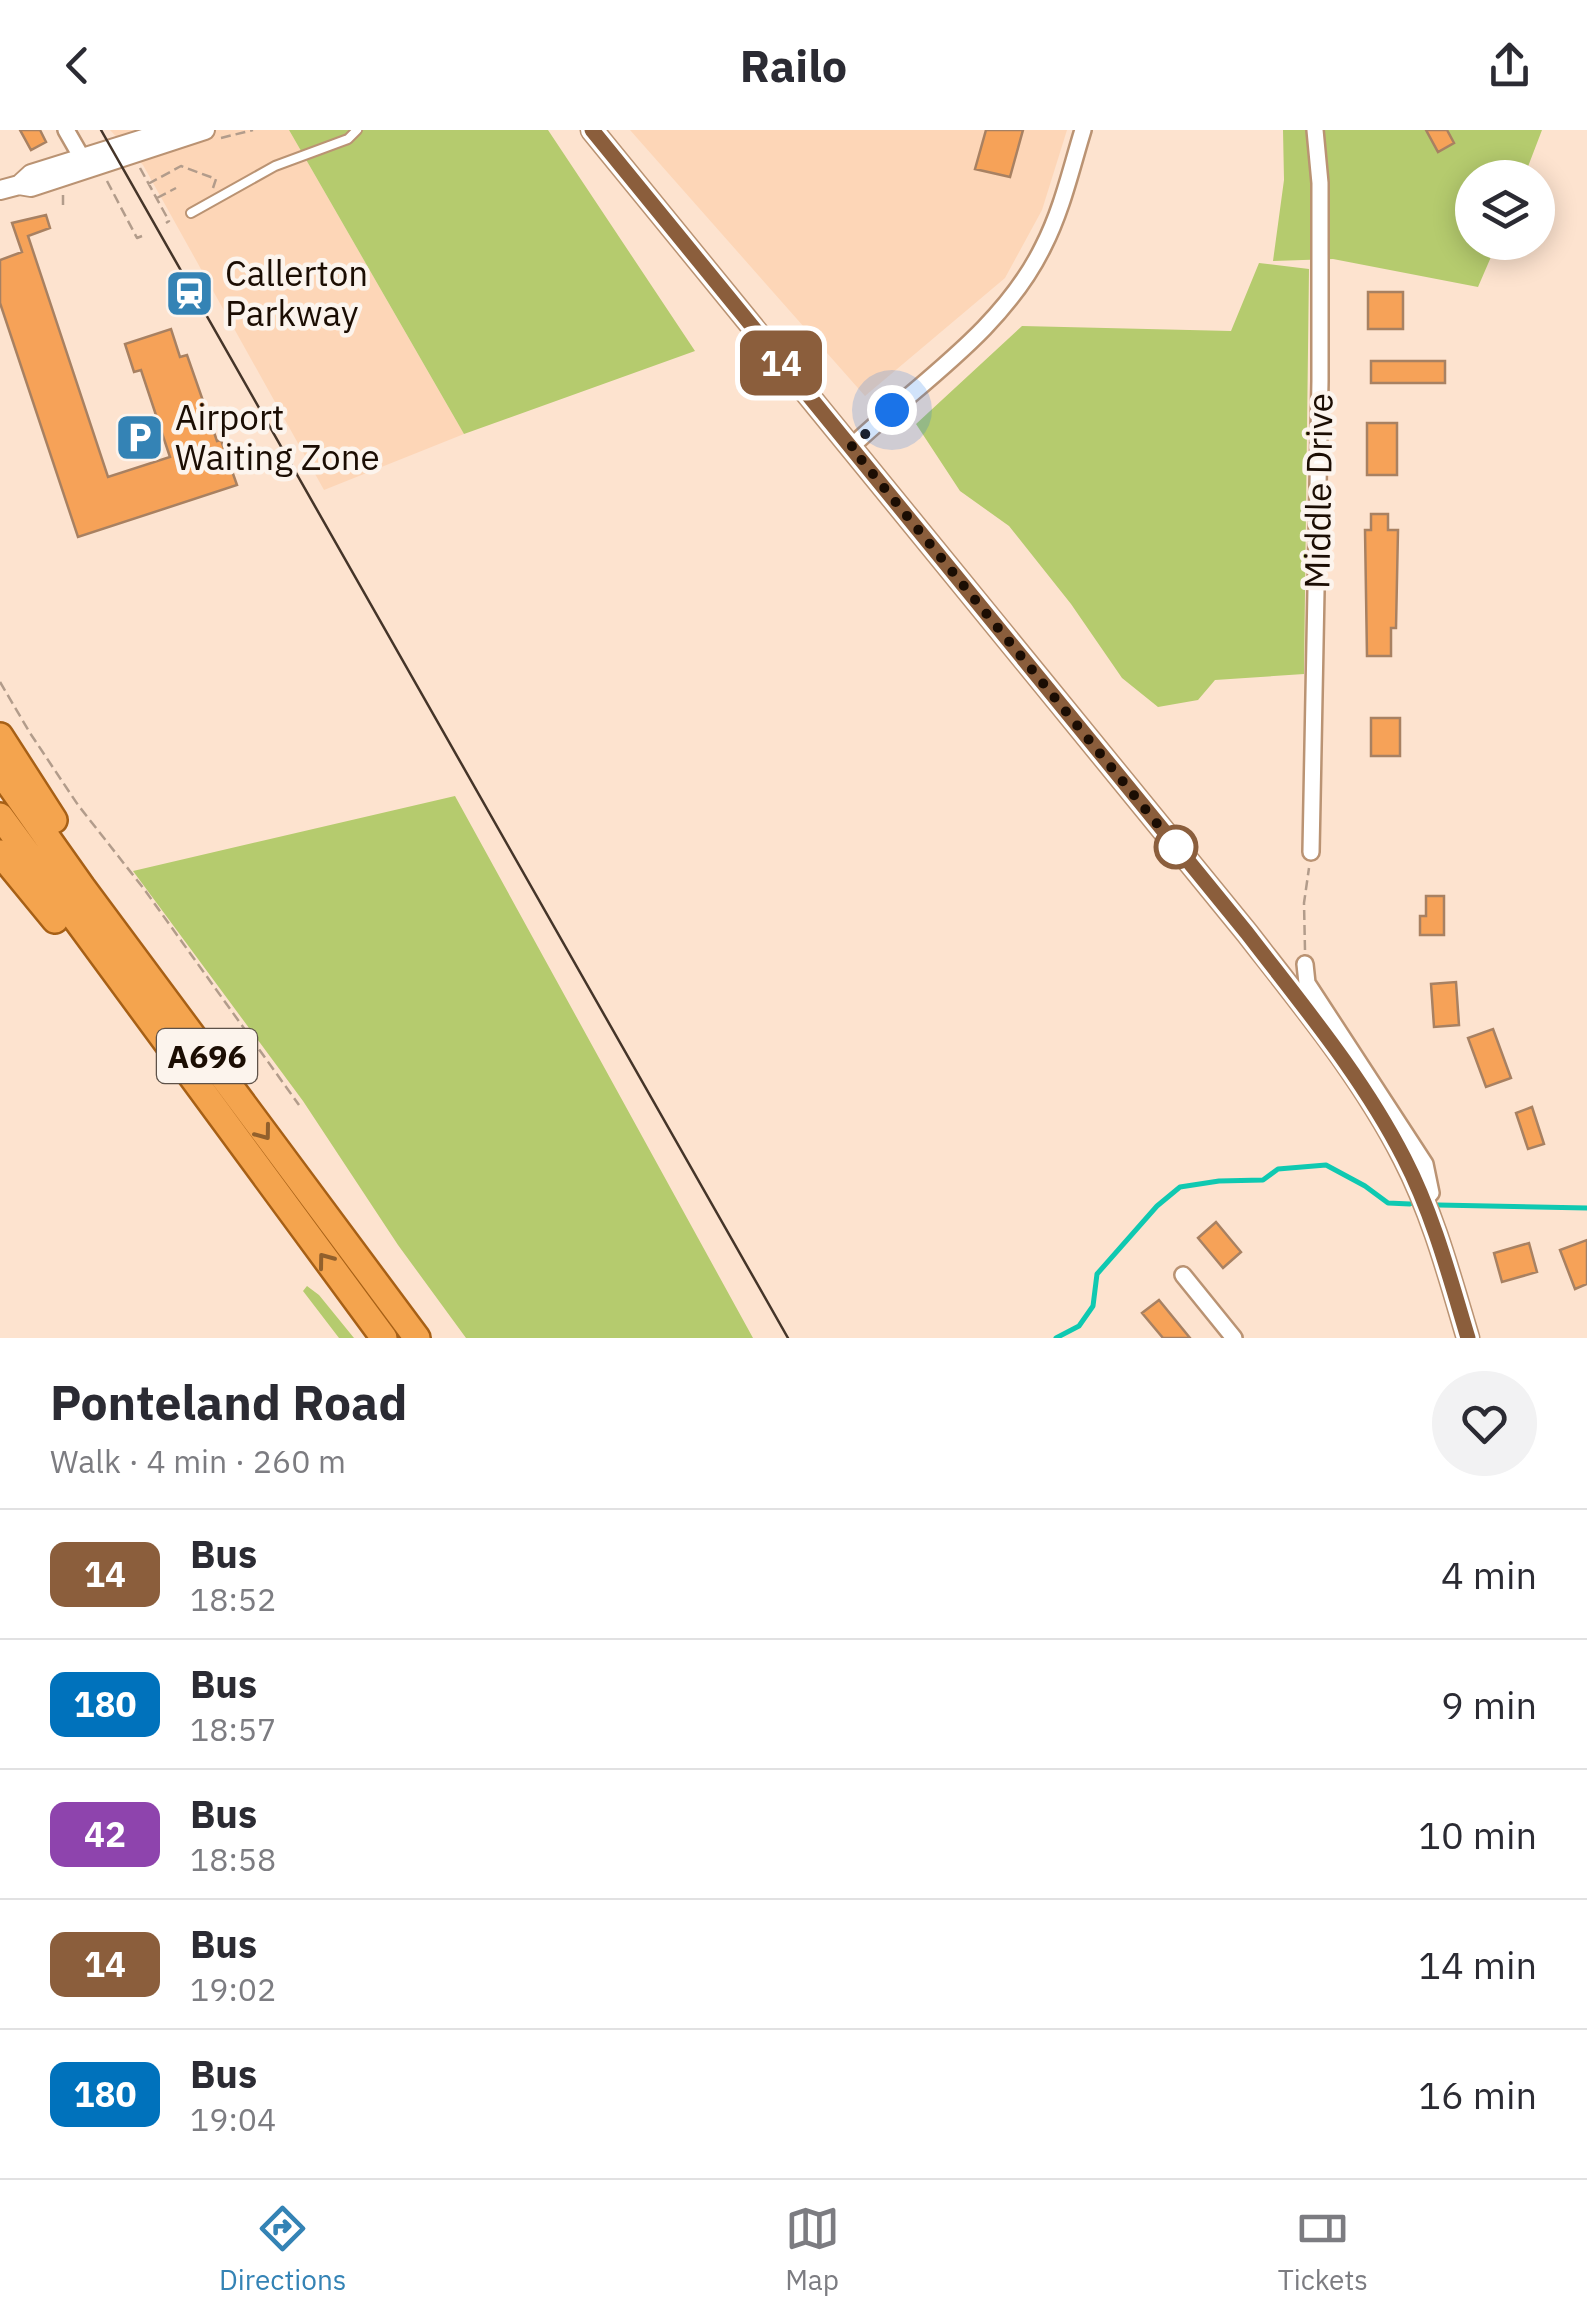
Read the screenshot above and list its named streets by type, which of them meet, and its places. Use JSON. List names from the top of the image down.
{
  "streets": {
    "highway": ["A696"],
    "street": ["Middle Drive"]
  },
  "places": {
    "station": ["Callerton Parkway"],
    "parking": ["Airport Waiting Zone"]
  },
  "lines": ["bus line 14"],
  "page": {
    "header": "Railo",
    "on_map": "14",
    "heading": ["Ponteland Road", "Walk · 4 min · 260 m"],
    "list": [
      {
        "mark": "14",
        "name": "Bus",
        "note": "18:52",
        "value": "4 min"
      },
      {
        "mark": "180",
        "name": "Bus",
        "note": "18:57",
        "value": "9 min"
      },
      {
        "mark": "42",
        "name": "Bus",
        "note": "18:58",
        "value": "10 min"
      },
      {
        "mark": "14",
        "name": "Bus",
        "note": "19:02",
        "value": "14 min"
      },
      {
        "mark": "180",
        "name": "Bus",
        "note": "19:04",
        "value": "16 min"
      }
    ],
    "tabs": ["Directions", "Map", "Tickets"]
  }
}
